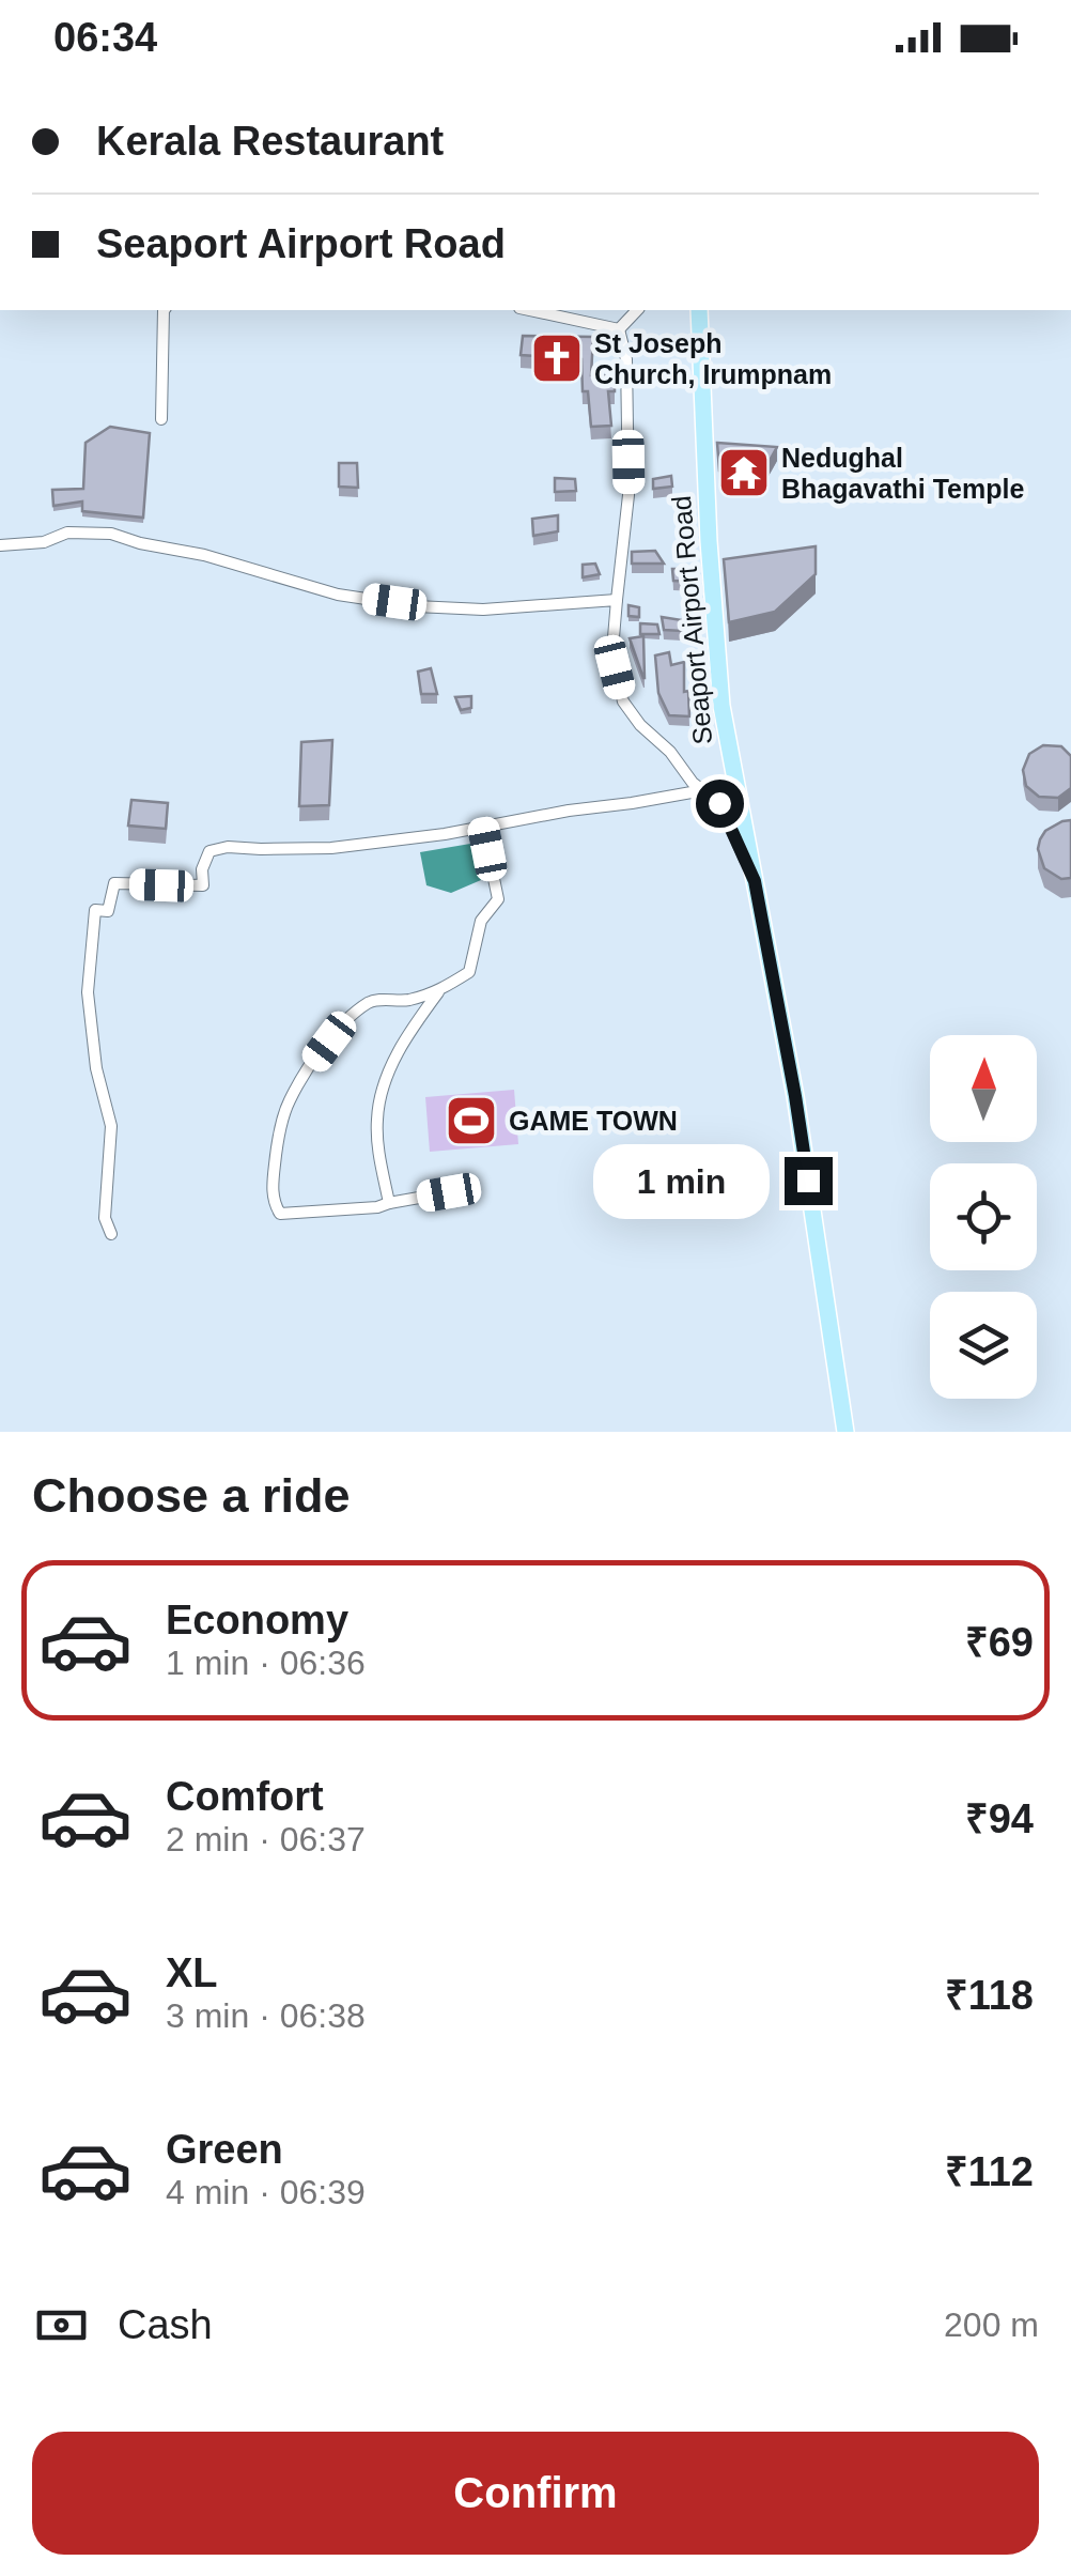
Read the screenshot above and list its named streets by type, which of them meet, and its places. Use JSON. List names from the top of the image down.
{
  "streets": {
    "main road": ["Seaport Airport Road"]
  },
  "places": {
    "church": ["St Joseph Church, Irumpnam"],
    "temple": ["Nedughal Bhagavathi Temple"],
    "sports": ["GAME TOWN"]
  },
  "north": "top",
  "page": {
    "status": "06:34",
    "banner": ["Kerala Restaurant", "Seaport Airport Road"],
    "bubble": "1 min",
    "heading": "Choose a ride",
    "list": [
      {
        "name": "Economy",
        "note": "1 min · 06:36",
        "value": "₹69"
      },
      {
        "name": "Comfort",
        "note": "2 min · 06:37",
        "value": "₹94"
      },
      {
        "name": "XL",
        "note": "3 min · 06:38",
        "value": "₹118"
      },
      {
        "name": "Green",
        "note": "4 min · 06:39",
        "value": "₹112"
      }
    ],
    "pay": ["Cash", "200 m"],
    "buttons": "Confirm"
  }
}
